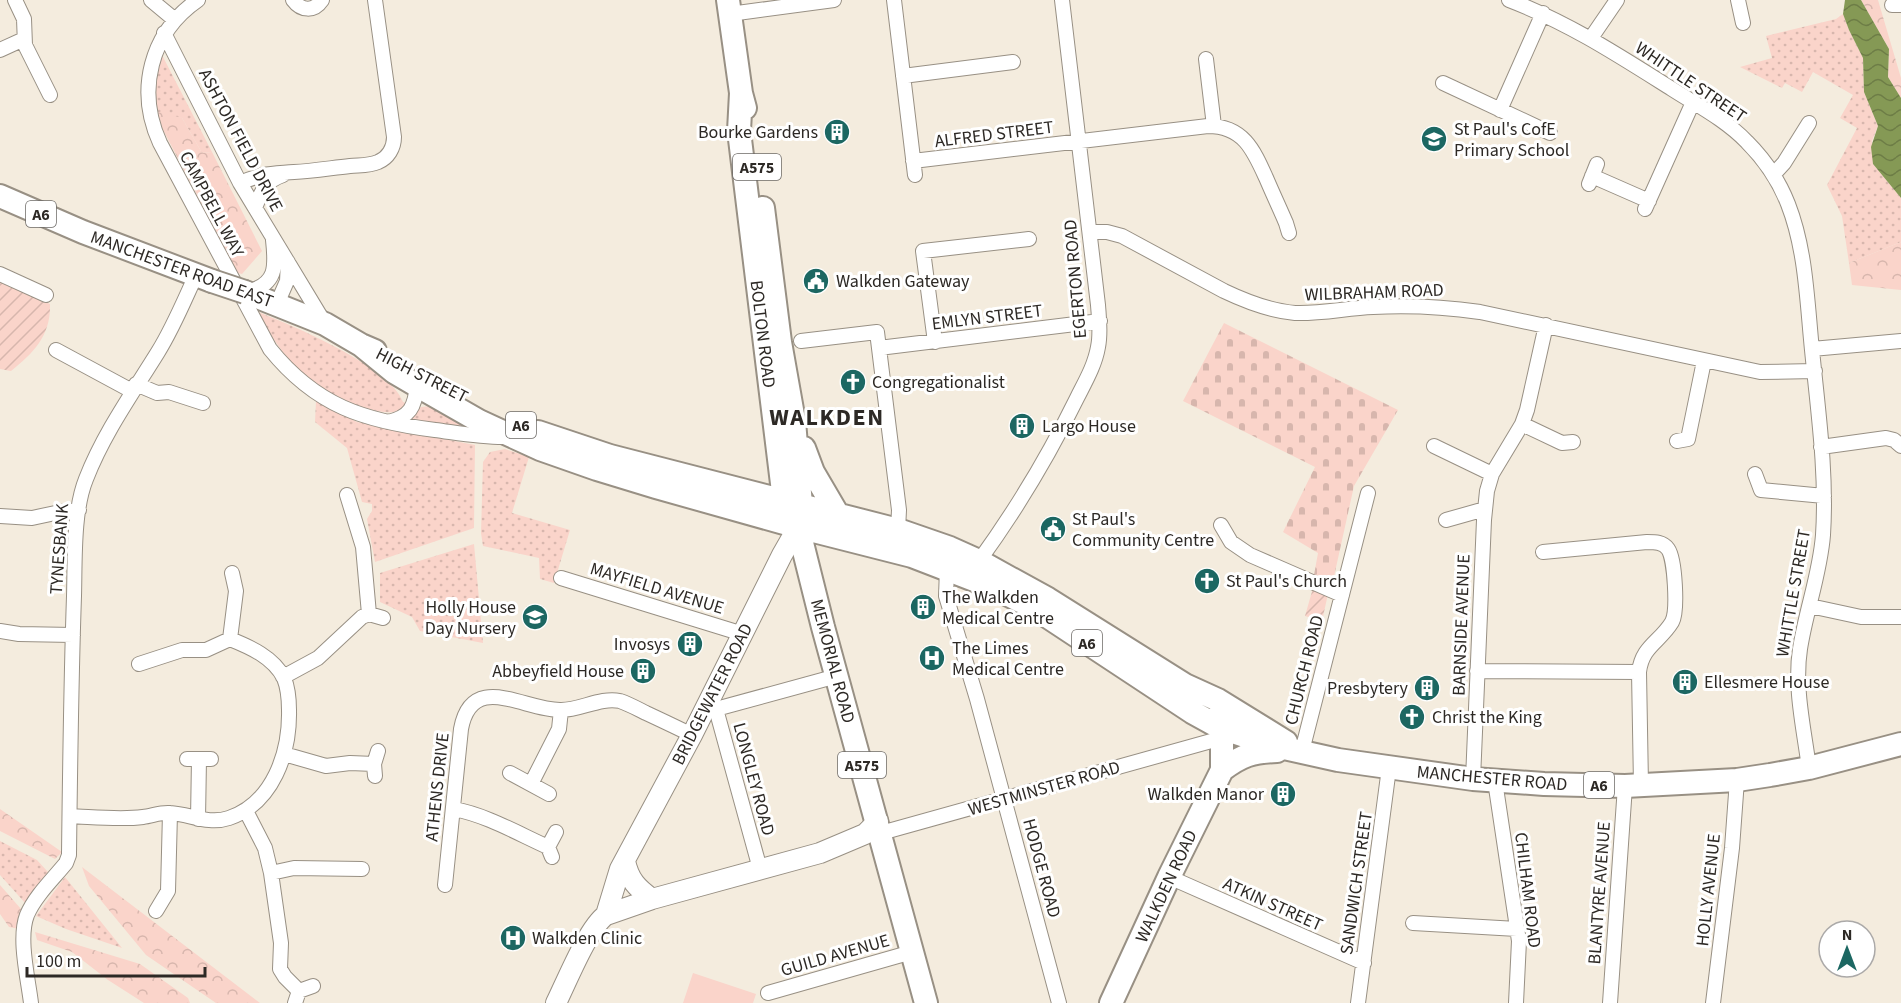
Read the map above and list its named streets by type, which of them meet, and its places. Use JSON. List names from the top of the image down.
{
  "streets": {
    "main road": [
      "A575",
      "A6",
      "MANCHESTER ROAD EAST",
      "BOLTON ROAD",
      "HIGH STREET",
      "MEMORIAL ROAD",
      "BRIDGEWATER ROAD",
      "MANCHESTER ROAD",
      "WESTMINSTER ROAD",
      "WALKDEN ROAD"
    ],
    "street": [
      "WHITTLE STREET",
      "ALFRED STREET",
      "ASHTON FIELD DRIVE",
      "CAMPBELL WAY",
      "EGERTON ROAD",
      "WILBRAHAM ROAD",
      "EMLYN STREET",
      "TYNESBANK",
      "MAYFIELD AVENUE",
      "BARNSIDE AVENUE",
      "CHURCH ROAD",
      "LONGLEY ROAD",
      "ATHENS DRIVE",
      "HODGE ROAD",
      "SANDWICH STREET",
      "CHILHAM ROAD",
      "HOLLY AVENUE",
      "BLANTYRE AVENUE",
      "ATKIN STREET",
      "GUILD AVENUE"
    ]
  },
  "crossings": [
    ["WHITTLE STREET", "WILBRAHAM ROAD"],
    ["WHITTLE STREET", "MANCHESTER ROAD"],
    ["ALFRED STREET", "EGERTON ROAD"],
    ["ASHTON FIELD DRIVE", "CAMPBELL WAY"],
    ["ASHTON FIELD DRIVE", "MANCHESTER ROAD EAST"],
    ["A575", "BOLTON ROAD"],
    ["A575", "MANCHESTER ROAD"],
    ["CAMPBELL WAY", "HIGH STREET"],
    ["MANCHESTER ROAD EAST", "HIGH STREET"],
    ["MANCHESTER ROAD EAST", "TYNESBANK"],
    ["EGERTON ROAD", "WILBRAHAM ROAD"],
    ["EGERTON ROAD", "EMLYN STREET"],
    ["EGERTON ROAD", "MANCHESTER ROAD"],
    ["WILBRAHAM ROAD", "BARNSIDE AVENUE"],
    ["BOLTON ROAD", "HIGH STREET"],
    ["BOLTON ROAD", "MEMORIAL ROAD"],
    ["BOLTON ROAD", "BRIDGEWATER ROAD"],
    ["BOLTON ROAD", "MANCHESTER ROAD"],
    ["HIGH STREET", "MEMORIAL ROAD"],
    ["HIGH STREET", "BRIDGEWATER ROAD"],
    ["HIGH STREET", "MANCHESTER ROAD"],
    ["MAYFIELD AVENUE", "BRIDGEWATER ROAD"],
    ["BARNSIDE AVENUE", "MANCHESTER ROAD"],
    ["MEMORIAL ROAD", "BRIDGEWATER ROAD"],
    ["MEMORIAL ROAD", "MANCHESTER ROAD"],
    ["MEMORIAL ROAD", "WESTMINSTER ROAD"],
    ["MEMORIAL ROAD", "GUILD AVENUE"],
    ["CHURCH ROAD", "MANCHESTER ROAD"],
    ["BRIDGEWATER ROAD", "MANCHESTER ROAD"],
    ["BRIDGEWATER ROAD", "LONGLEY ROAD"],
    ["BRIDGEWATER ROAD", "ATHENS DRIVE"],
    ["BRIDGEWATER ROAD", "WESTMINSTER ROAD"],
    ["MANCHESTER ROAD", "WESTMINSTER ROAD"],
    ["MANCHESTER ROAD", "HODGE ROAD"],
    ["MANCHESTER ROAD", "SANDWICH STREET"],
    ["MANCHESTER ROAD", "WALKDEN ROAD"],
    ["MANCHESTER ROAD", "CHILHAM ROAD"],
    ["MANCHESTER ROAD", "HOLLY AVENUE"],
    ["MANCHESTER ROAD", "BLANTYRE AVENUE"],
    ["LONGLEY ROAD", "WESTMINSTER ROAD"],
    ["WESTMINSTER ROAD", "HODGE ROAD"],
    ["WESTMINSTER ROAD", "WALKDEN ROAD"],
    ["SANDWICH STREET", "ATKIN STREET"],
    ["WALKDEN ROAD", "ATKIN STREET"]
  ],
  "districts": ["WALKDEN"],
  "places": {
    "building": [
      "Bourke Gardens",
      "Largo House",
      "The Walkden Medical Centre",
      "Invosys",
      "Abbeyfield House",
      "Ellesmere House",
      "Presbytery",
      "Walkden Manor"
    ],
    "school or university": ["St Paul's CofE Primary School", "Holly House Day Nursery"],
    "public building": ["Walkden Gateway", "St Paul's Community Centre"],
    "church": ["Congregationalist", "St Paul's Church", "Christ the King"],
    "hospital": ["The Limes Medical Centre", "Walkden Clinic"]
  },
  "scale_bar": "100 m",
  "north": "top"
}
